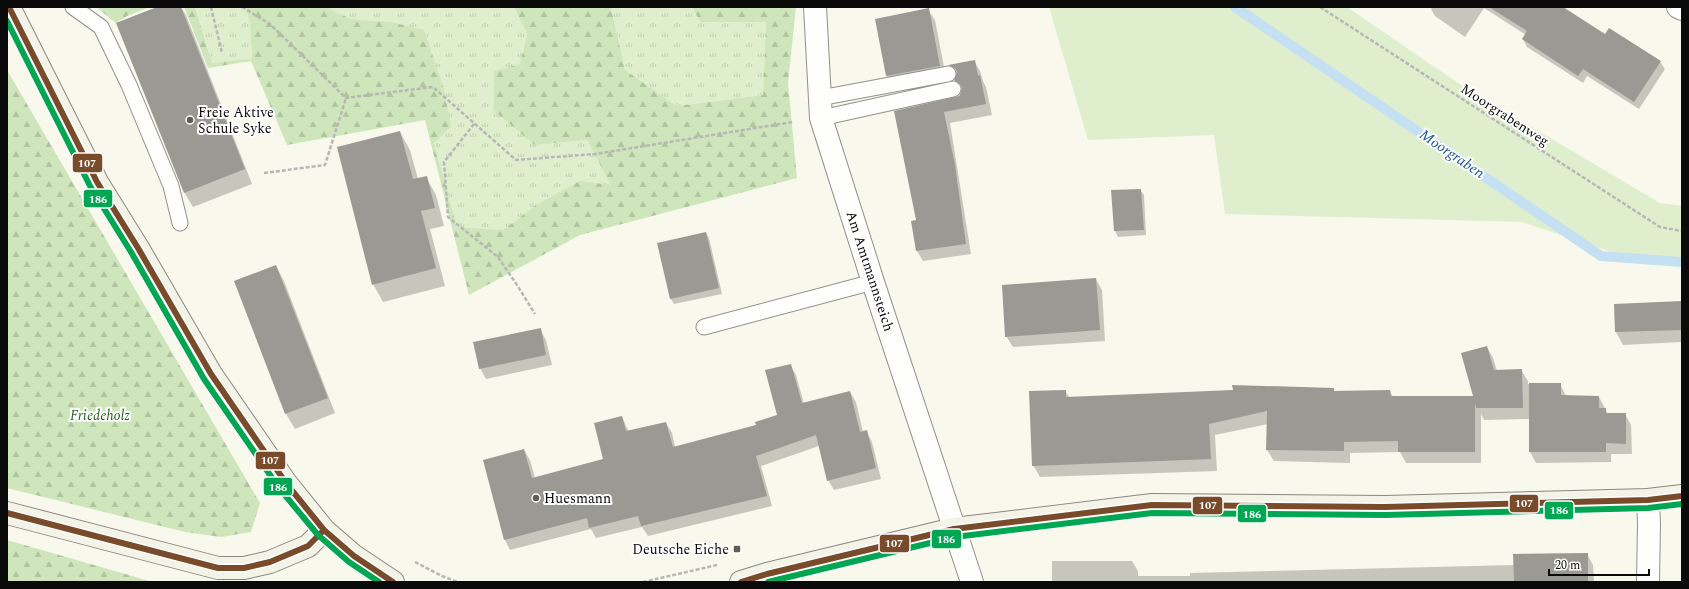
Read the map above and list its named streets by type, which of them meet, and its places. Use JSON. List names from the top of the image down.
{
  "streets": {
    "street": ["Am Amtmannsteich"],
    "path": ["Moorgrabenweg"]
  },
  "water": ["Moorgraben"],
  "parks": ["Friedeholz"],
  "places": {
    "other": ["Freie Aktive Schule Syke", "Huesmann"],
    "transit": ["Deutsche Eiche"]
  },
  "lines": ["transit line 107", "transit line 186"],
  "scale_bar": "20 m"
}
